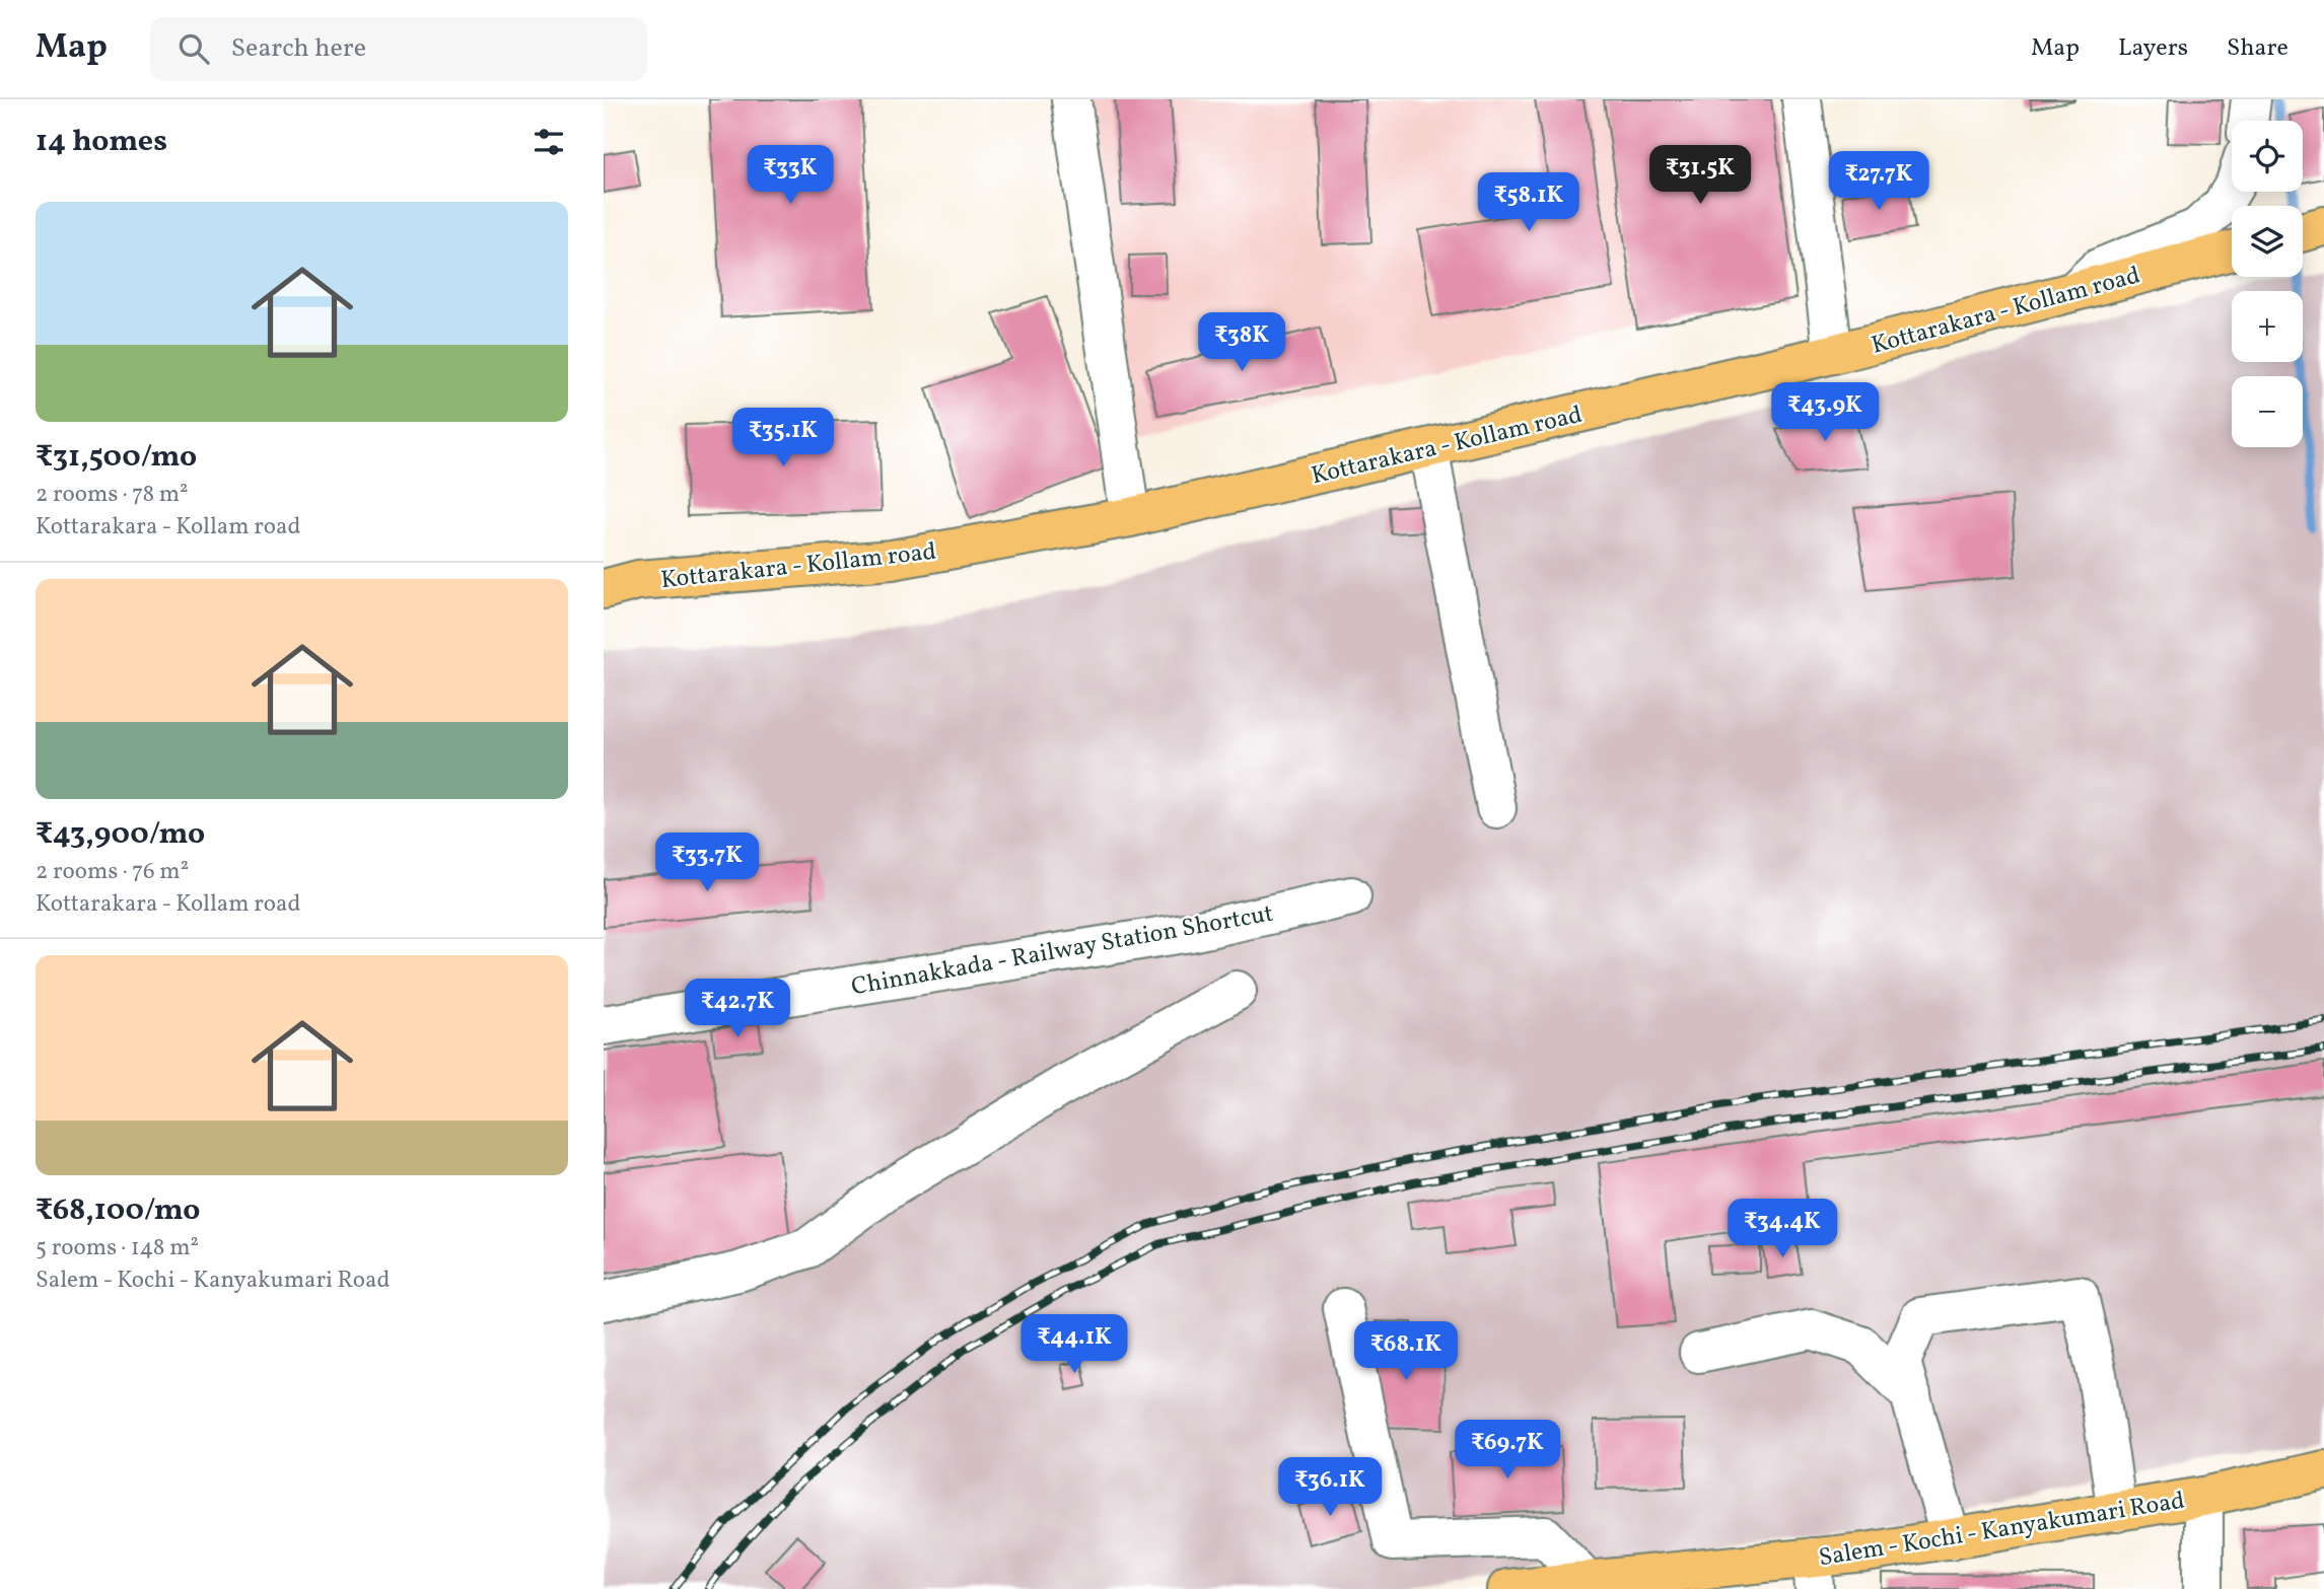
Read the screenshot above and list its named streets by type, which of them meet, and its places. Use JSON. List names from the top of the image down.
{
  "streets": {
    "main road": ["Kottarakara - Kollam road", "Salem - Kochi - Kanyakumari Road"],
    "street": ["Chinnakkada - Railway Station Shortcut"]
  },
  "page": {
    "header": "Map",
    "search": "Search here",
    "nav": ["Map", "Layers", "Share"],
    "heading": "14 homes",
    "map_buttons": ["+", "−"],
    "price": [
      "₹33K",
      "₹31.5K",
      "₹27.7K",
      "₹58.1K",
      "₹38K",
      "₹43.9K",
      "₹35.1K",
      "₹33.7K",
      "₹42.7K",
      "₹34.4K",
      "₹44.1K",
      "₹68.1K",
      "₹69.7K",
      "₹36.1K"
    ],
    "list": [
      {
        "name": "₹31,500/mo",
        "note": "2 rooms · 78 m² · Kottarakara - Kollam road"
      },
      {
        "name": "₹43,900/mo",
        "note": "2 rooms · 76 m² · Kottarakara - Kollam road"
      },
      {
        "name": "₹68,100/mo",
        "note": "5 rooms · 148 m² · Salem - Kochi - Kanyakumari Road"
      }
    ]
  }
}
